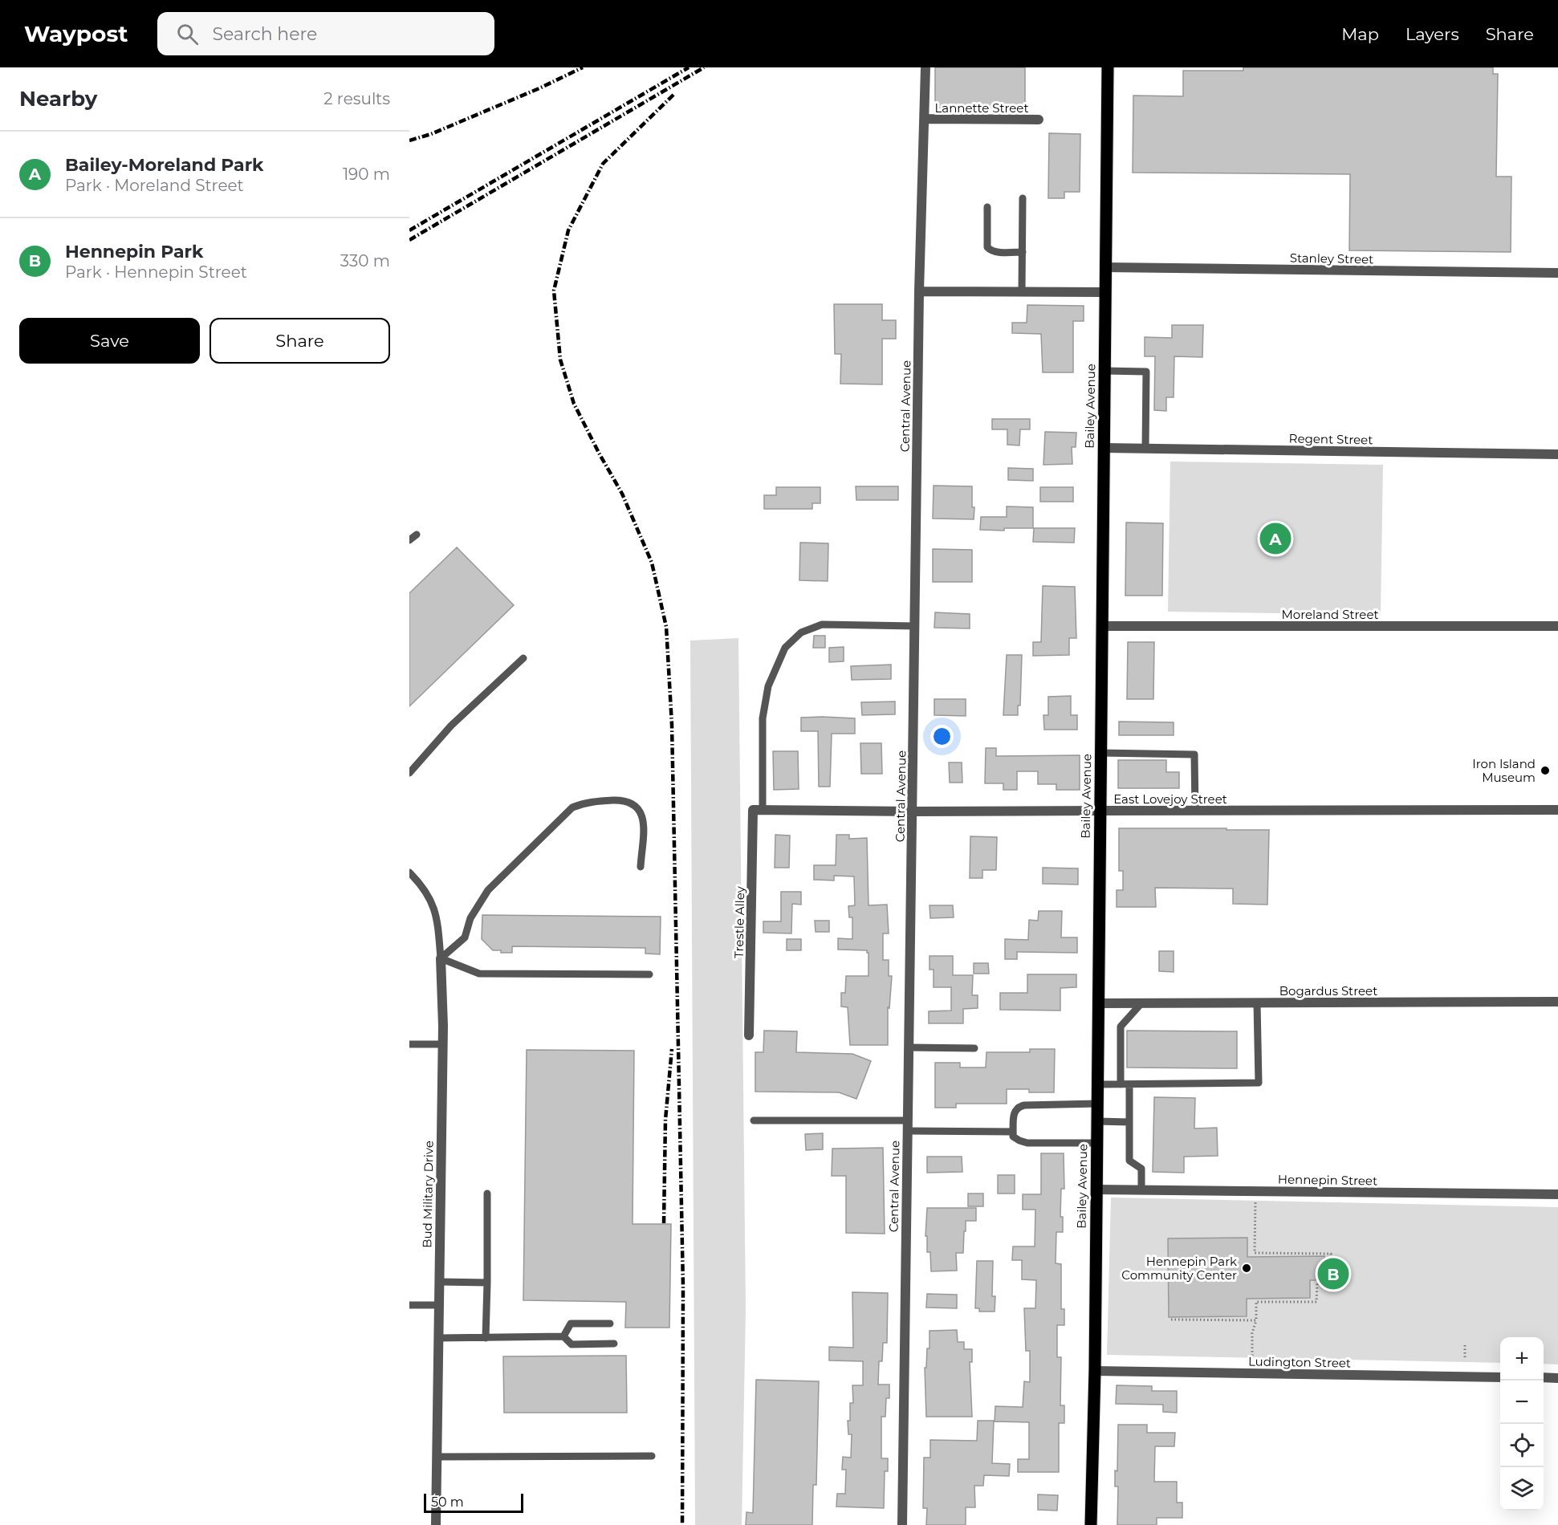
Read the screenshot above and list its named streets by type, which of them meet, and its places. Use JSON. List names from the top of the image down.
{
  "streets": {
    "main road": ["Bailey Avenue"],
    "street": [
      "Lannette Street",
      "Stanley Street",
      "Central Avenue",
      "Regent Street",
      "Moreland Street",
      "East Lovejoy Street",
      "Trestle Alley",
      "Bogardus Street",
      "Hennepin Street",
      "Bud Military Drive",
      "Ludington Street"
    ]
  },
  "crossings": [
    ["Lannette Street", "Central Avenue"],
    ["Stanley Street", "Bailey Avenue"],
    ["Central Avenue", "East Lovejoy Street"],
    ["Central Avenue", "Trestle Alley"],
    ["Bailey Avenue", "Regent Street"],
    ["Bailey Avenue", "Moreland Street"],
    ["Bailey Avenue", "East Lovejoy Street"],
    ["Bailey Avenue", "Bogardus Street"],
    ["Bailey Avenue", "Hennepin Street"],
    ["Bailey Avenue", "Ludington Street"],
    ["East Lovejoy Street", "Trestle Alley"]
  ],
  "places": ["Iron Island Museum", "Hennepin Park Community Center"],
  "scale_bar": "50 m",
  "page": {
    "header": "Waypost",
    "search": "Search here",
    "nav": ["Map", "Layers", "Share"],
    "heading": ["Nearby", "2 results"],
    "list": [
      {
        "mark": "A",
        "name": "Bailey-Moreland Park",
        "note": "Park · Moreland Street",
        "value": "190 m"
      },
      {
        "mark": "B",
        "name": "Hennepin Park",
        "note": "Park · Hennepin Street",
        "value": "330 m"
      }
    ],
    "buttons": ["Save", "Share"],
    "pins": ["A", "B"],
    "map_buttons": ["+", "−"],
    "scale": "50 m"
  }
}
